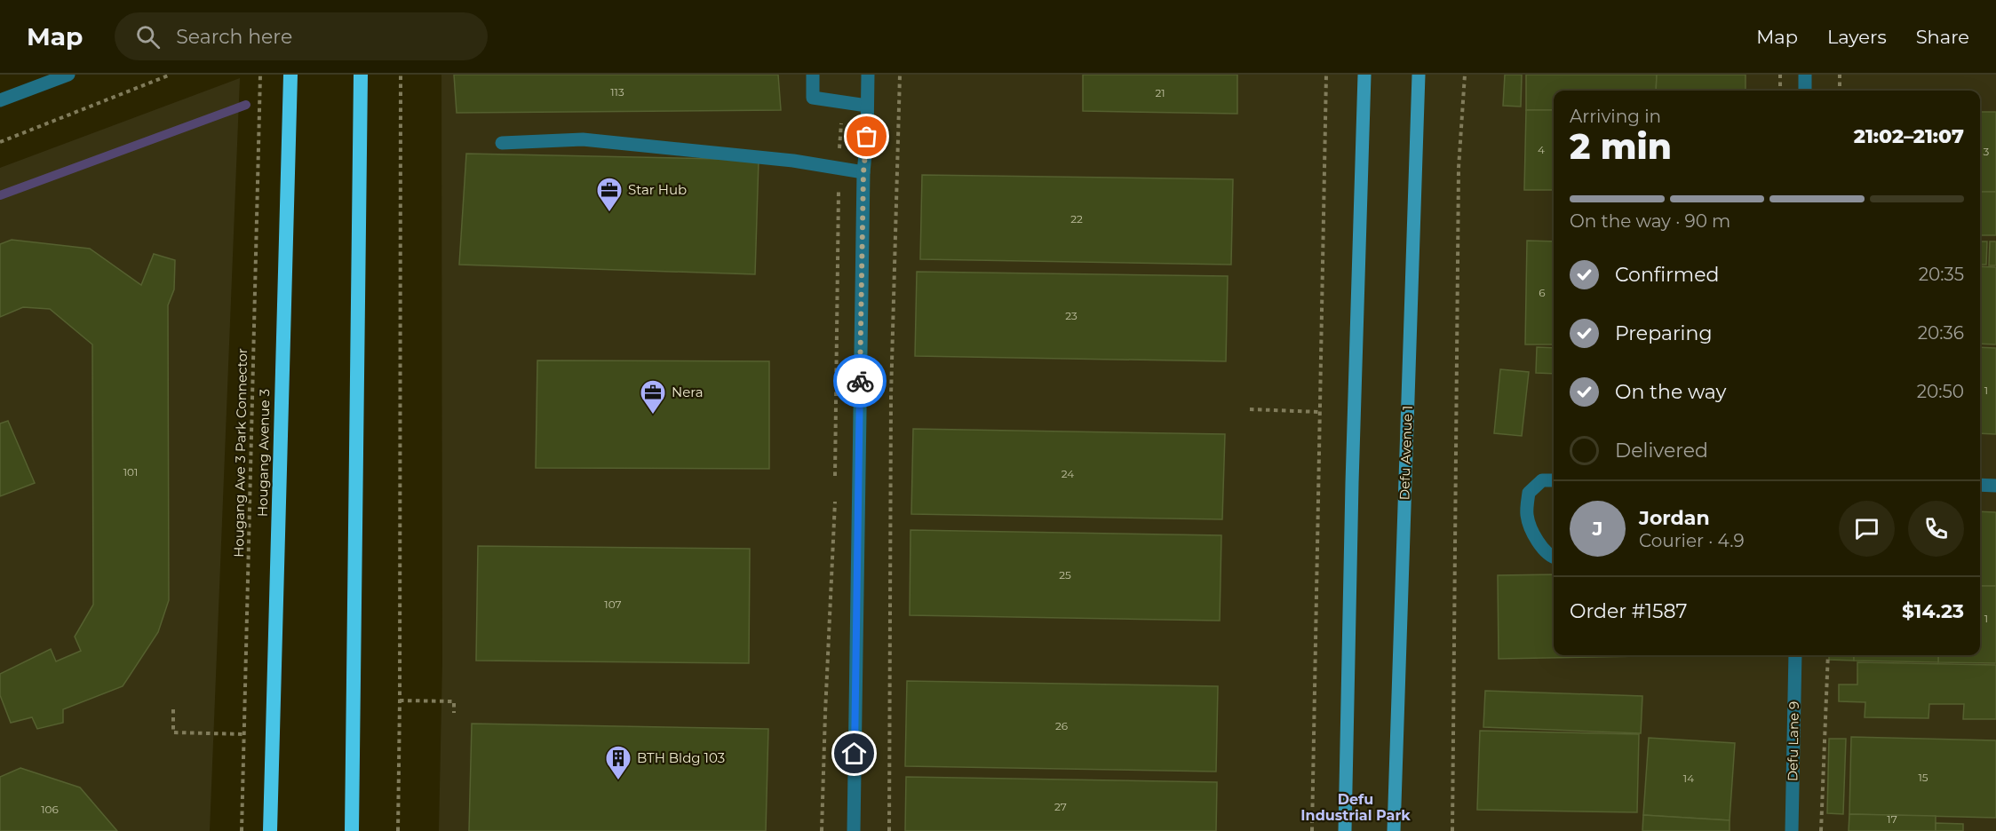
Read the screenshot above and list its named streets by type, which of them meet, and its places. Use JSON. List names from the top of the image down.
{
  "streets": {
    "highway": ["Hougang Avenue 3"],
    "main road": ["Defu Avenue 1"],
    "street": ["Defu Lane 9"],
    "path": ["Hougang Ave 3 Park Connector"]
  },
  "districts": ["Defu Industrial Park"],
  "places": {
    "office": ["Star Hub", "Nera"],
    "building": ["BTH Bldg 103"]
  },
  "house_numbers": [
    "113",
    "21",
    "4",
    "3",
    "22",
    "6",
    "23",
    "1",
    "101",
    "24",
    "25",
    "107",
    "1",
    "26",
    "15",
    "14",
    "27",
    "106",
    "17"
  ],
  "page": {
    "header": "Map",
    "search": "Search here",
    "nav": ["Map", "Layers", "Share"],
    "heading": ["2 min", "Arriving in", "21:02–21:07"],
    "panel": [
      "Jordan",
      "Courier · 4.9",
      "Order #1587",
      "$14.23"
    ],
    "bar": "On the way · 90 m",
    "list": [
      ["Confirmed", "20:35"],
      ["Preparing", "20:36"],
      ["On the way", "20:50"],
      "Delivered"
    ],
    "round": "J"
  }
}
